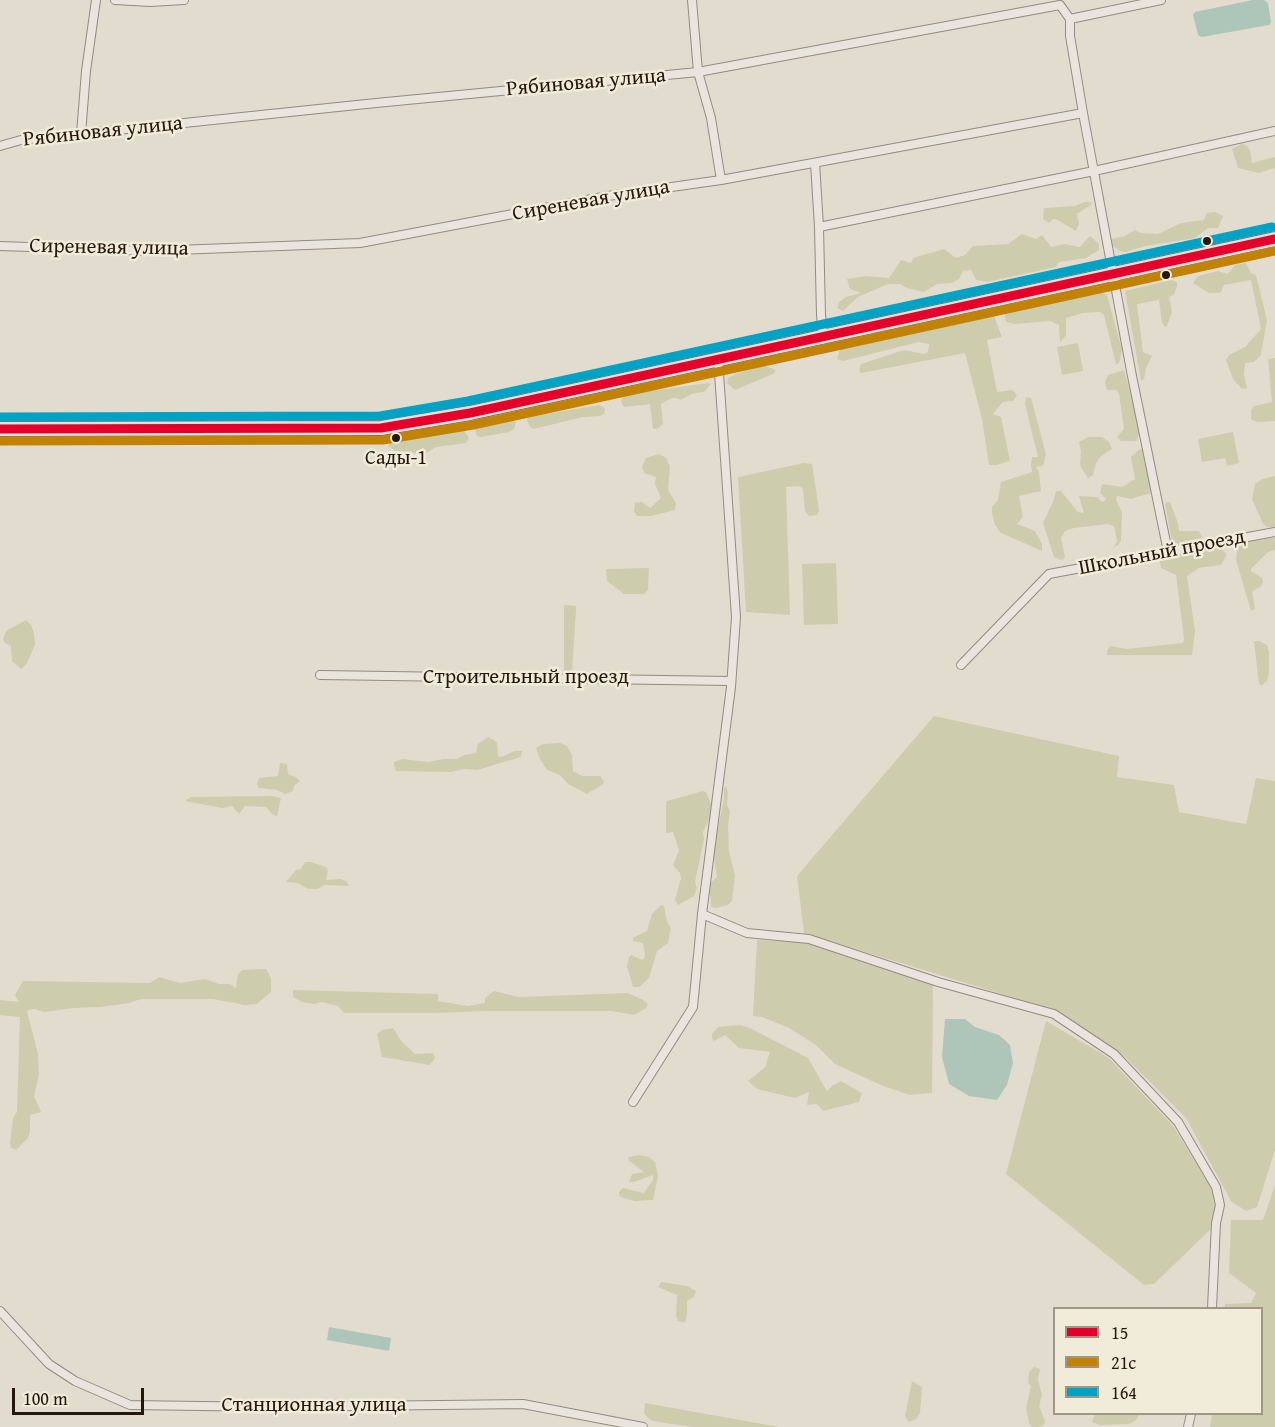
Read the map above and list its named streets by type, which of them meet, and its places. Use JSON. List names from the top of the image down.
{
  "streets": {
    "street": [
      "Рябиновая улица",
      "Сиреневая улица",
      "Школьный проезд",
      "Строительный проезд",
      "Станционная улица"
    ]
  },
  "places": ["Сады-1"],
  "lines": ["transit line 164", "transit line 15", "transit line 21с"],
  "legend": ["15", "21с", "164"],
  "scale_bar": "100 m"
}
